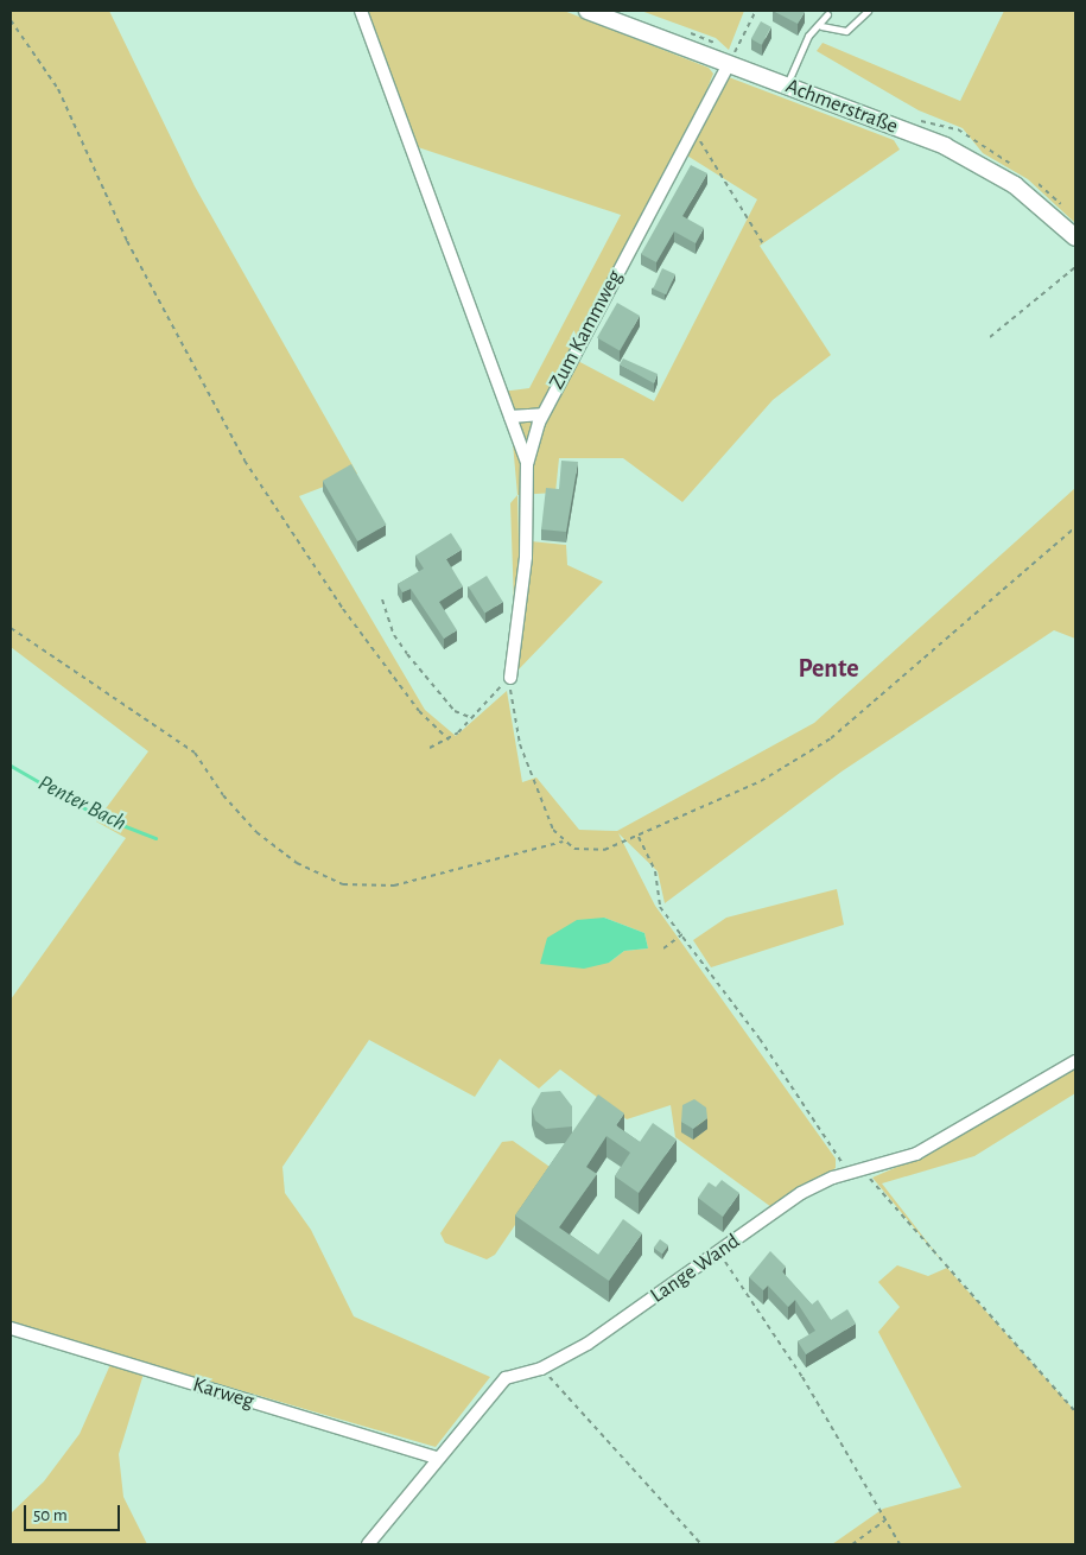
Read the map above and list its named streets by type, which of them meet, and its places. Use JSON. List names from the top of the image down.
{
  "streets": {
    "street": [
      "Achmerstraße",
      "Zum Kammweg",
      "Lange Wand",
      "Karweg"
    ]
  },
  "crossings": [
    ["Achmerstraße", "Zum Kammweg"],
    ["Lange Wand", "Karweg"]
  ],
  "districts": ["Pente"],
  "water": ["Penter Bach"],
  "scale_bar": "50 m"
}
